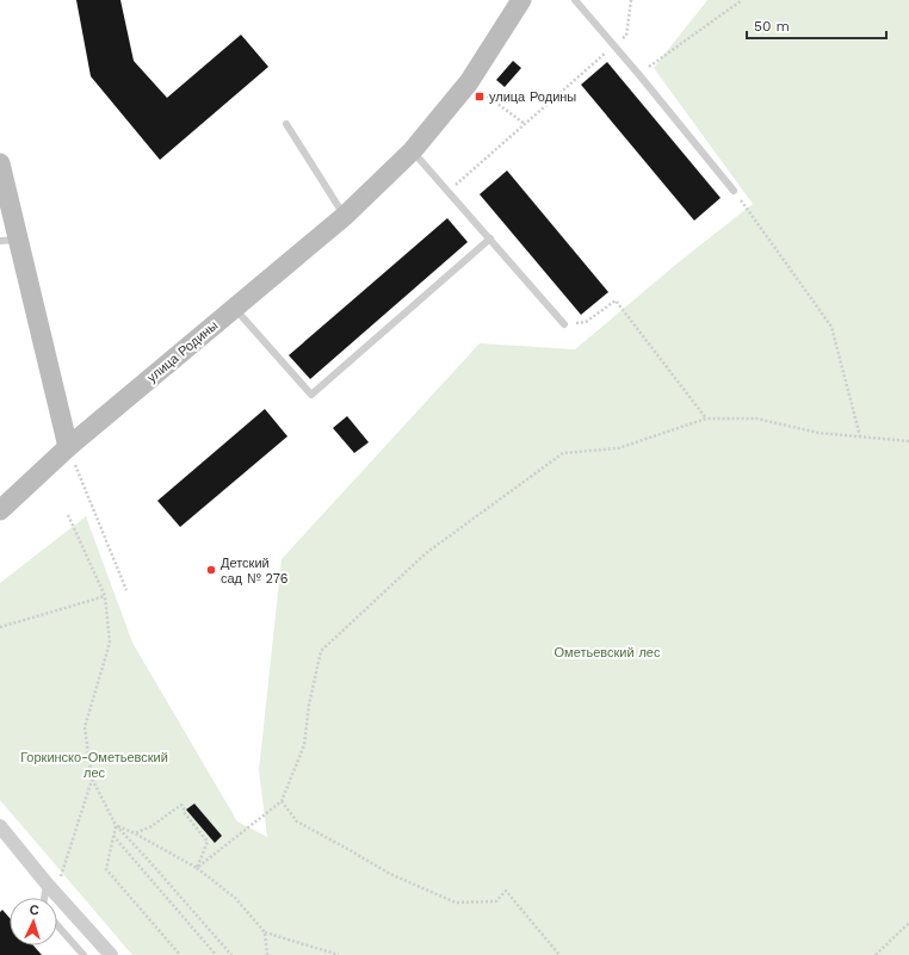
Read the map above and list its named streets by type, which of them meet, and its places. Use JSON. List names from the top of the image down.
{
  "streets": {
    "street": ["улица Родины"]
  },
  "parks": ["Ометьевский лес", "Горкинско-Ометьевский лес"],
  "places": {
    "transit": ["улица Родины"],
    "other": ["Детский сад № 276"]
  },
  "scale_bar": "50 m",
  "north": "top"
}
